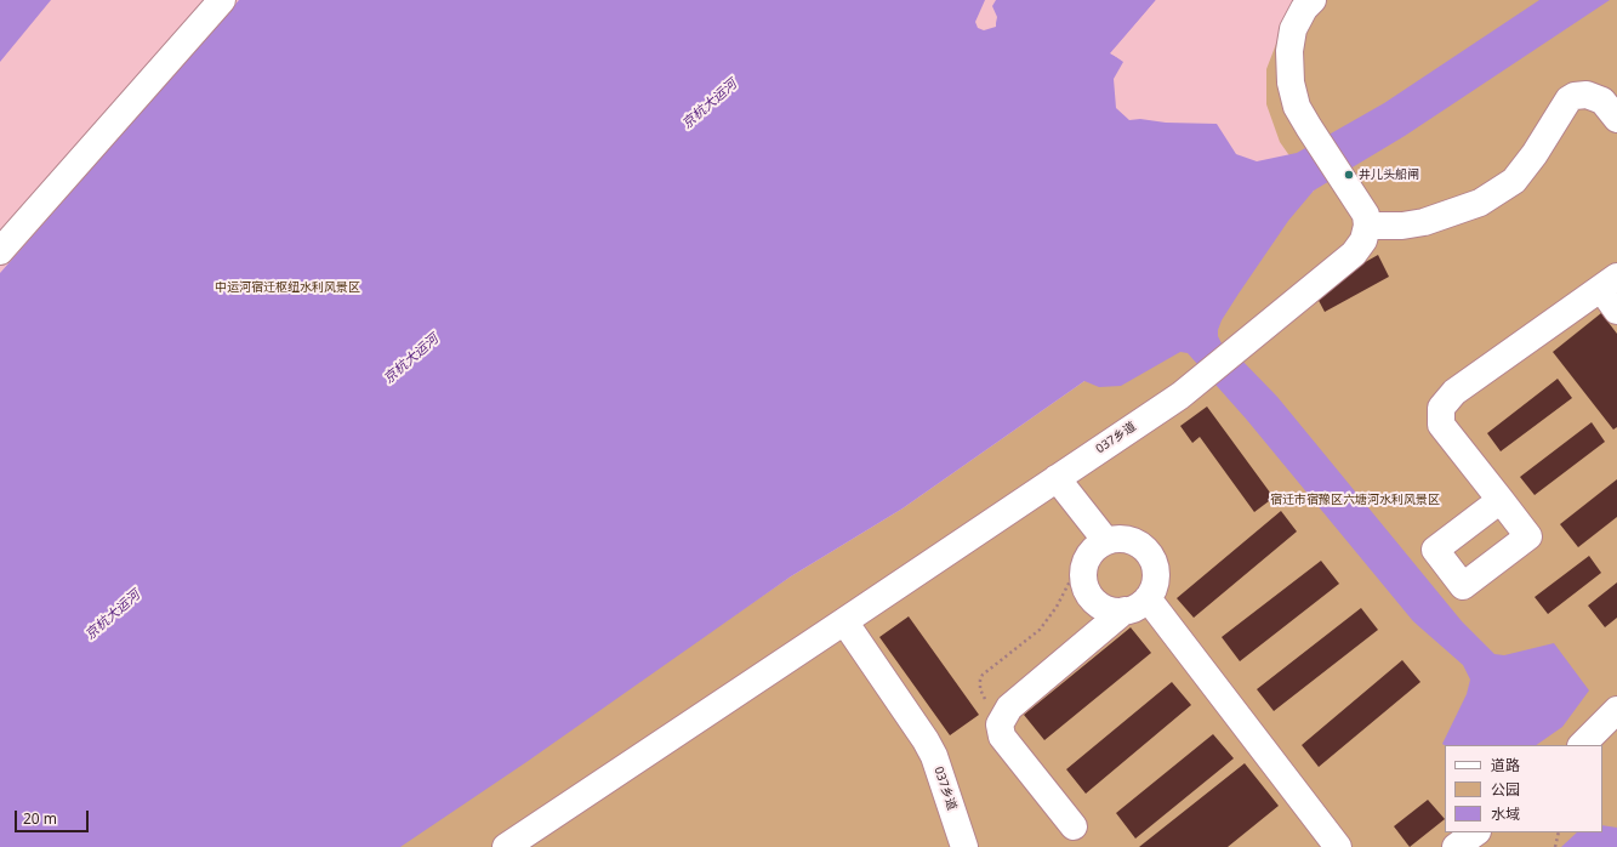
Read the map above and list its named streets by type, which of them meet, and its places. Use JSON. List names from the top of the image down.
{
  "streets": {
    "street": ["037乡道"]
  },
  "water": ["京杭大运河"],
  "parks": ["中运河宿迁枢纽水利风景区", "宿迁市宿豫区六塘河水利风景区"],
  "places": ["井儿头船闸"],
  "legend": ["道路", "公园", "水域"],
  "scale_bar": "20 m"
}
